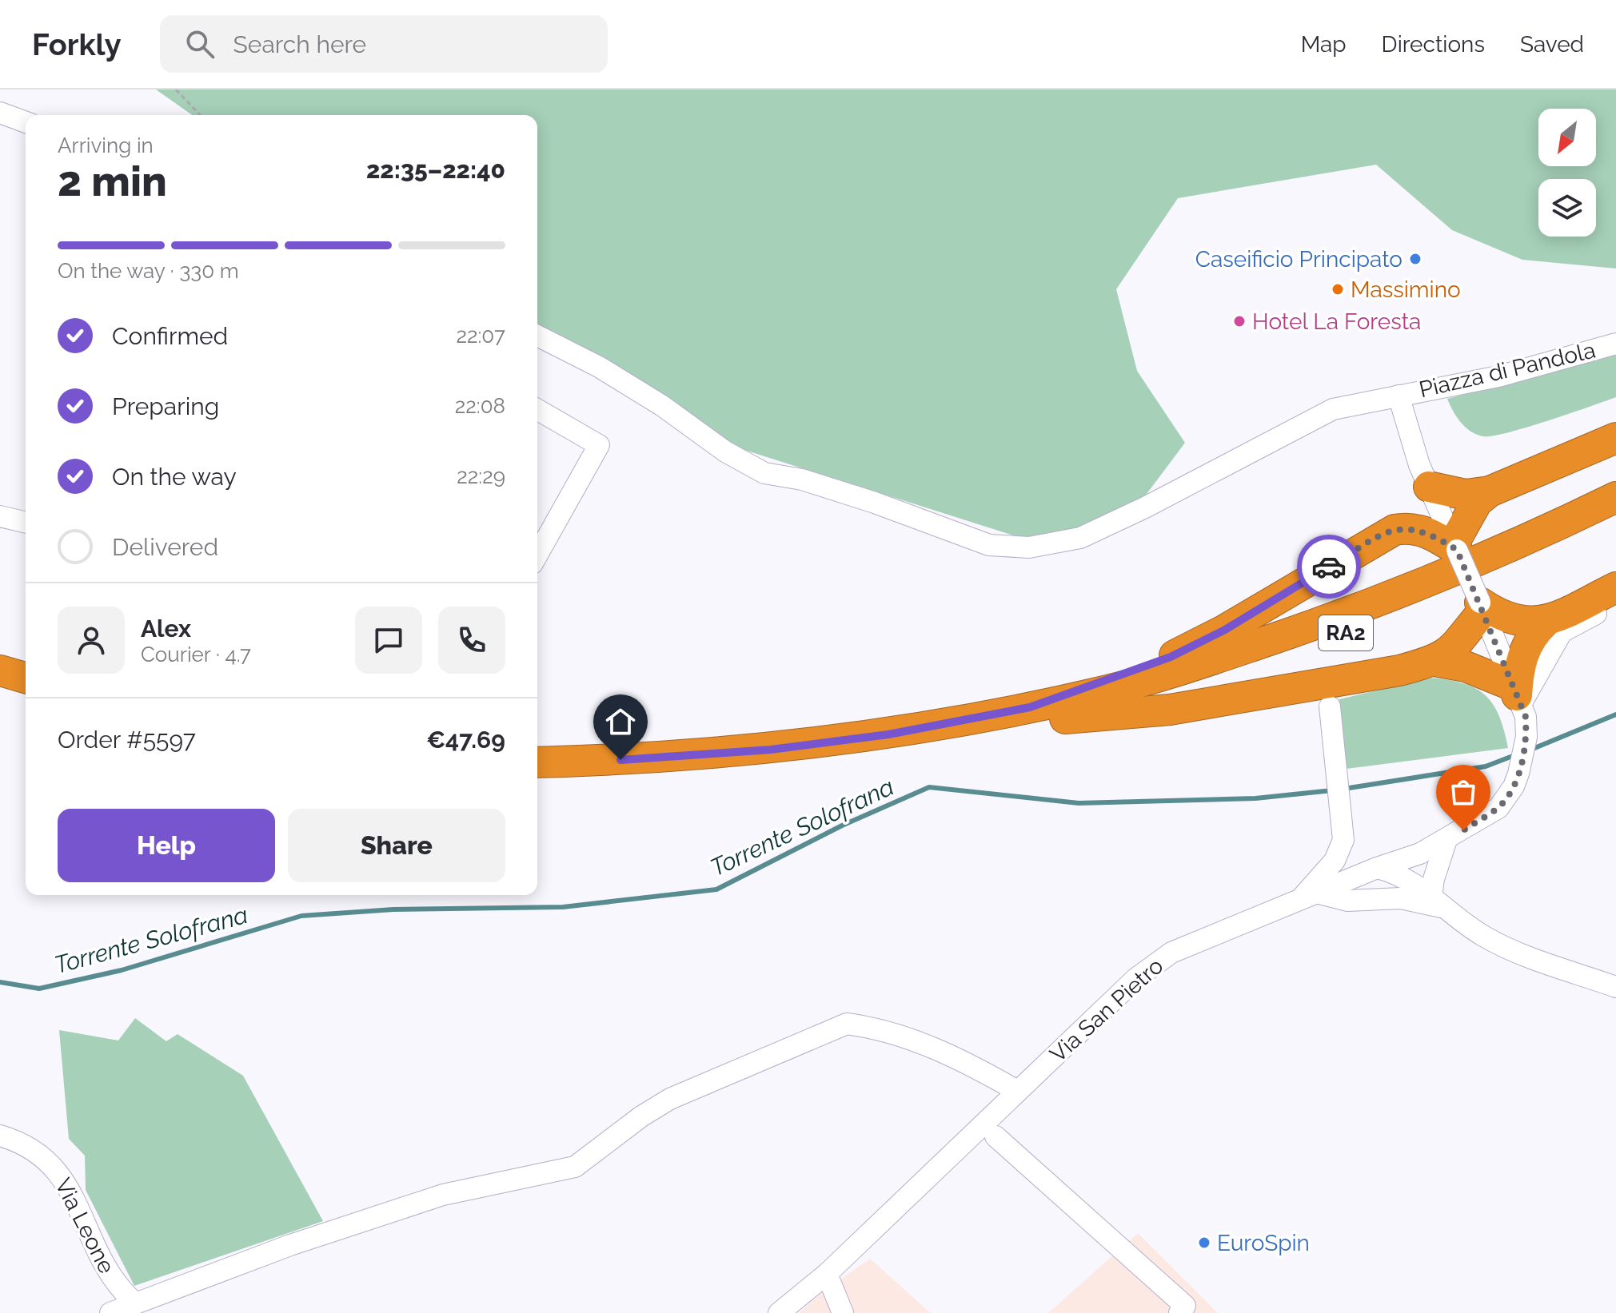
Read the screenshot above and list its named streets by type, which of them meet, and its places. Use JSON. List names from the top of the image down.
{
  "streets": {
    "highway": ["RA2"],
    "street": ["Piazza di Pandola", "Via San Pietro", "Via Leone"]
  },
  "water": ["Torrente Solofrana"],
  "places": [
    "Caseificio Principato",
    "Massimino",
    "Hotel La Foresta",
    "EuroSpin"
  ],
  "north": "bottom left",
  "page": {
    "header": "Forkly",
    "search": "Search here",
    "nav": ["Map", "Directions", "Saved"],
    "heading": ["2 min", "Arriving in", "22:35–22:40"],
    "panel": [
      "Alex",
      "Courier · 4.7",
      "Order #5597",
      "€47.69"
    ],
    "bar": "On the way · 330 m",
    "list": [
      ["Confirmed", "22:07"],
      ["Preparing", "22:08"],
      ["On the way", "22:29"],
      "Delivered"
    ],
    "buttons": ["Help", "Share"]
  }
}
